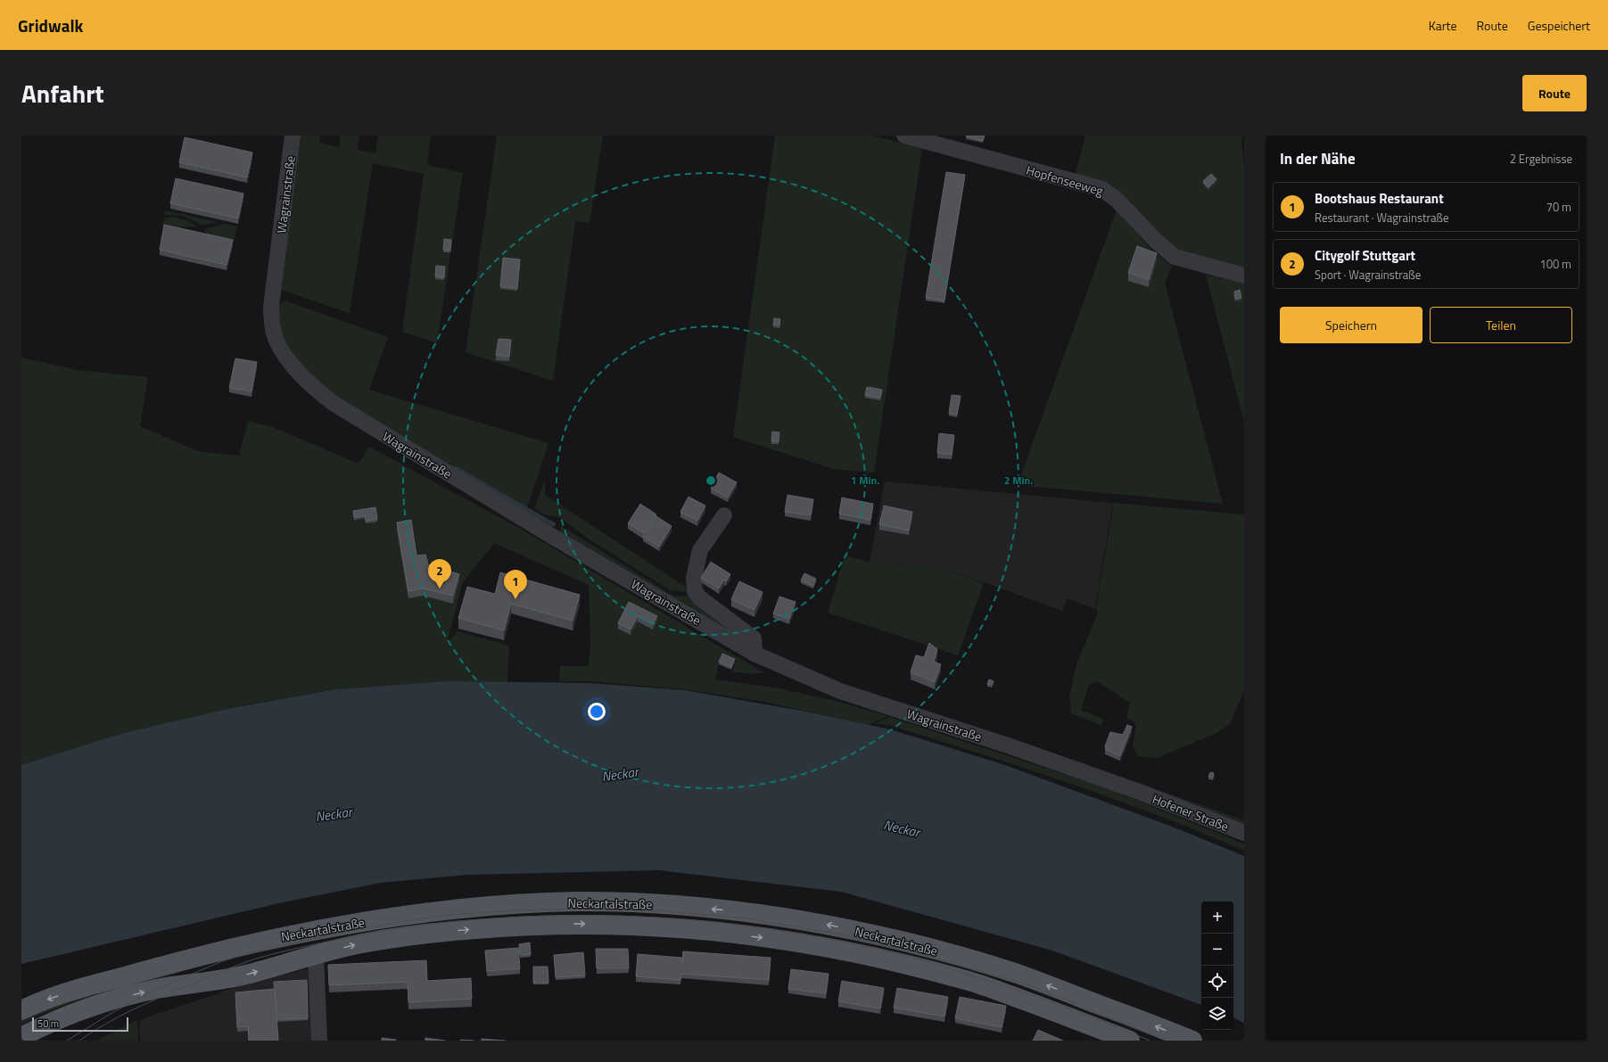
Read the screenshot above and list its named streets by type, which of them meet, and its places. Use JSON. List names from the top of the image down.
{
  "streets": {
    "main road": ["Neckartalstraße"],
    "street": ["Hopfenseeweg", "Wagrainstraße", "Hofener Straße"]
  },
  "crossings": [
    ["Wagrainstraße", "Hofener Straße"]
  ],
  "water": ["Neckar"],
  "scale_bar": "50 m",
  "page": {
    "header": "Gridwalk",
    "nav": ["Karte", "Route", "Gespeichert"],
    "title": "Anfahrt",
    "buttons": [
      "Route",
      ["Speichern", "Teilen"]
    ],
    "heading": ["In der Nähe", "2 Ergebnisse"],
    "list": [
      {
        "mark": "1",
        "name": "Bootshaus Restaurant",
        "note": "Restaurant · Wagrainstraße",
        "value": "70 m"
      },
      {
        "mark": "2",
        "name": "Citygolf Stuttgart",
        "note": "Sport · Wagrainstraße",
        "value": "100 m"
      }
    ],
    "pins": ["2", "1"],
    "map_buttons": ["+", "−"],
    "scale": "50 m"
  },
  "rings": ["1 Min.", "2 Min."]
}
